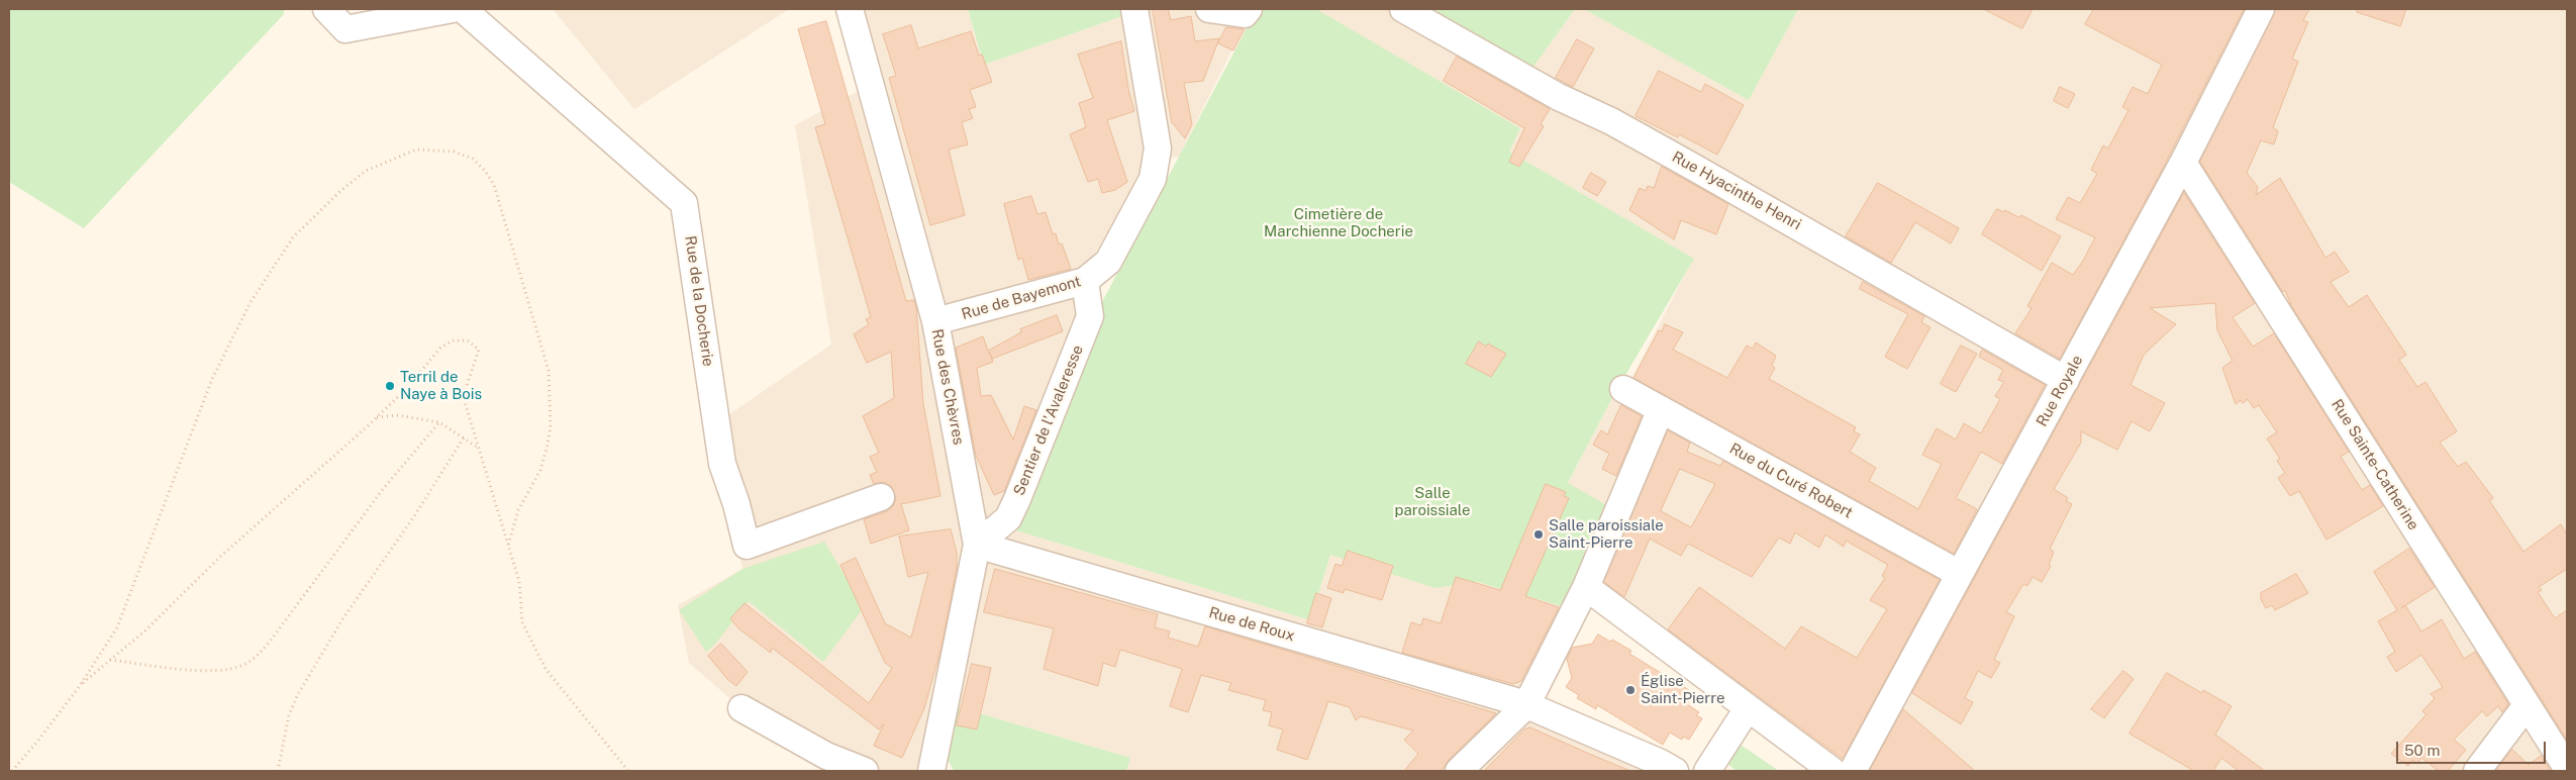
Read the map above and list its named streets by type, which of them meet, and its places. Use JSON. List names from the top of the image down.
{
  "streets": {
    "street": [
      "Rue Hyacinthe Henri",
      "Rue de Bayemont",
      "Rue de la Docherie",
      "Rue des Chèvres",
      "Rue Royale",
      "Sentier de l'Avaleresse",
      "Rue Sainte-Catherine",
      "Rue du Curé Robert",
      "Rue de Roux"
    ]
  },
  "crossings": [
    ["Rue Hyacinthe Henri", "Rue Royale"],
    ["Rue de Bayemont", "Rue des Chèvres"],
    ["Rue de Bayemont", "Sentier de l'Avaleresse"],
    ["Rue des Chèvres", "Sentier de l'Avaleresse"],
    ["Rue des Chèvres", "Rue de Roux"],
    ["Rue Royale", "Rue Sainte-Catherine"],
    ["Rue Royale", "Rue du Curé Robert"],
    ["Sentier de l'Avaleresse", "Rue de Roux"]
  ],
  "parks": ["Cimetière de Marchienne Docherie", "Salle paroissiale"],
  "places": ["Terril de Naye à Bois", "Salle paroissiale Saint-Pierre", "Église Saint-Pierre"],
  "scale_bar": "50 m"
}
